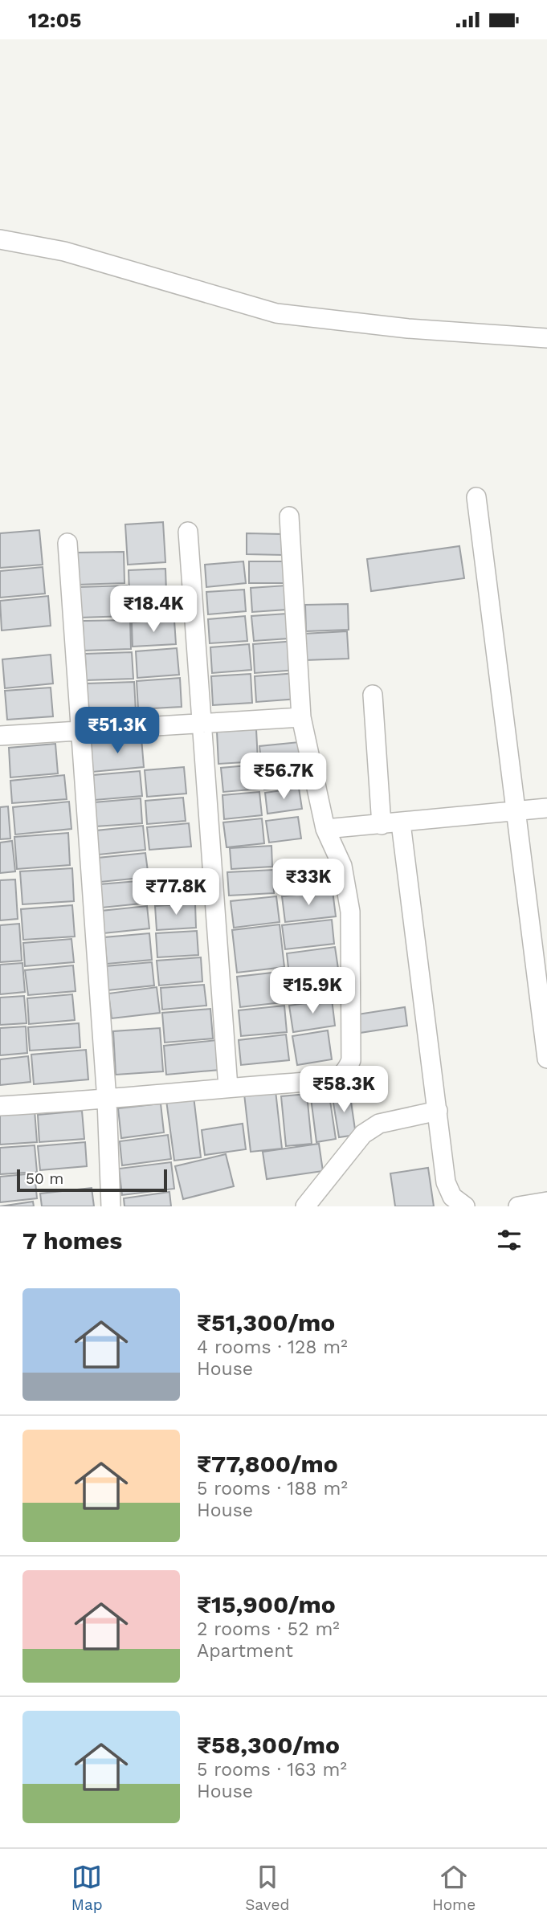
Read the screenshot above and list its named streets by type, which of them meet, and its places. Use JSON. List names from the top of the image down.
{
  "scale_bar": "50 m",
  "page": {
    "status": "12:05",
    "price": [
      "₹18.4K",
      "₹51.3K",
      "₹56.7K",
      "₹33K",
      "₹77.8K",
      "₹15.9K",
      "₹58.3K"
    ],
    "scale": "50 m",
    "heading": "7 homes",
    "list": [
      {
        "name": "₹51,300/mo",
        "note": "4 rooms · 128 m² · House"
      },
      {
        "name": "₹77,800/mo",
        "note": "5 rooms · 188 m² · House"
      },
      {
        "name": "₹15,900/mo",
        "note": "2 rooms · 52 m² · Apartment"
      },
      {
        "name": "₹58,300/mo",
        "note": "5 rooms · 163 m² · House"
      }
    ],
    "tabs": ["Map", "Saved", "Home"]
  }
}
